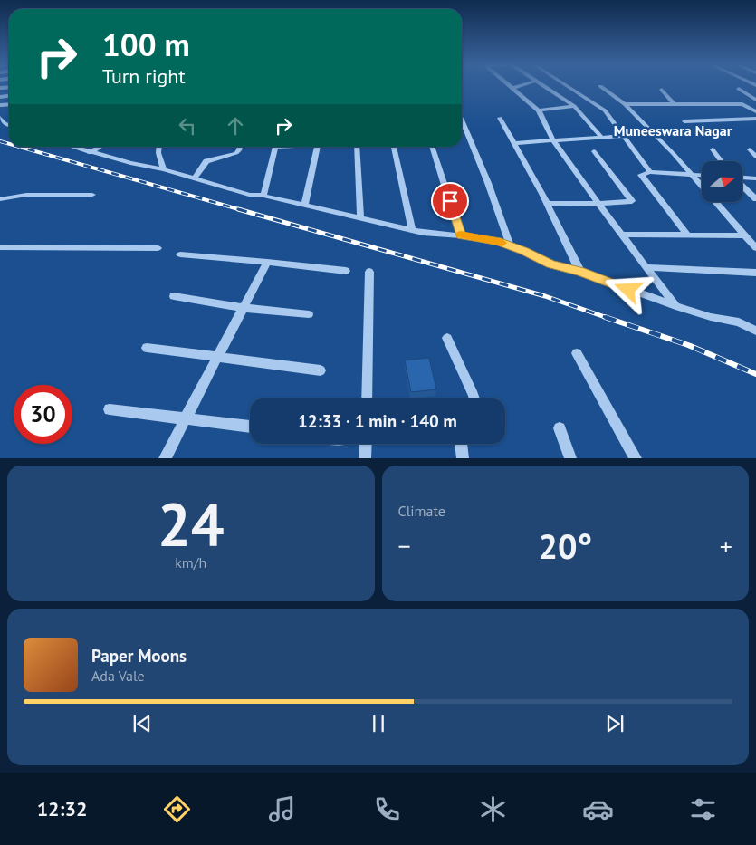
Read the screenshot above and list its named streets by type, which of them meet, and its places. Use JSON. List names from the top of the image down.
{
  "districts": ["Muneeswara Nagar"],
  "north": "right",
  "page": {
    "turn": ["100 m", "Turn right"],
    "limit": "30",
    "trip": "12:33 · 1 min · 140 m",
    "tile": [
      ["24", "km/h"],
      "Climate"
    ],
    "heat": ["−", "20°", "+"],
    "song": ["Paper Moons", "Ada Vale"],
    "tabs": "12:32"
  }
}
